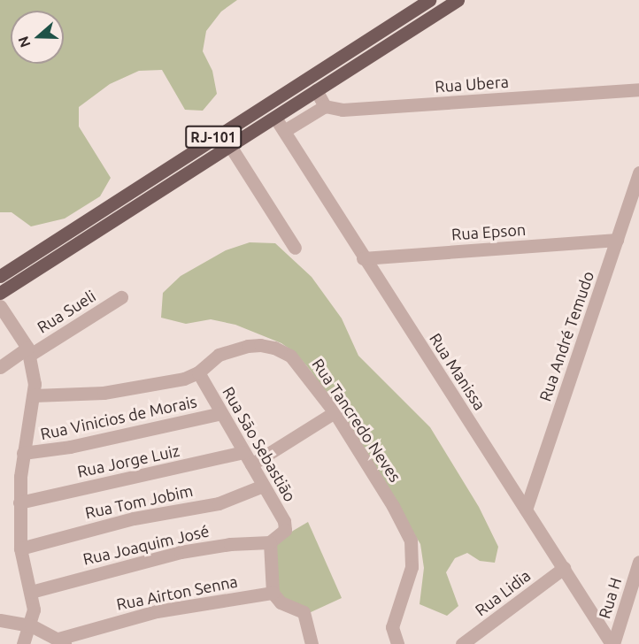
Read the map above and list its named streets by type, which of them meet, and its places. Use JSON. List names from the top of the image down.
{
  "streets": {
    "main road": ["RJ-101"],
    "street": [
      "Rua Ubera",
      "Rua Epson",
      "Rua Sueli",
      "Rua André Temudo",
      "Rua Manissa",
      "Rua Vinicios de Morais",
      "Rua Tancredo Neves",
      "Rua Sāo Sebastiāo",
      "Rua Jorge Luiz",
      "Rua Tom Jobim",
      "Rua Joaquim José",
      "Rua Airton Senna",
      "Rua Lidia",
      "Rua H"
    ]
  },
  "crossings": [
    ["RJ-101", "Rua Manissa"],
    ["Rua Epson", "Rua André Temudo"],
    ["Rua Epson", "Rua Manissa"],
    ["Rua André Temudo", "Rua Manissa"],
    ["Rua Manissa", "Rua Lidia"],
    ["Rua Manissa", "Rua H"],
    ["Rua Vinicios de Morais", "Rua Sāo Sebastiāo"],
    ["Rua Tancredo Neves", "Rua Sāo Sebastiāo"],
    ["Rua Sāo Sebastiāo", "Rua Jorge Luiz"],
    ["Rua Sāo Sebastiāo", "Rua Tom Jobim"],
    ["Rua Sāo Sebastiāo", "Rua Joaquim José"]
  ],
  "north": "left"
}
